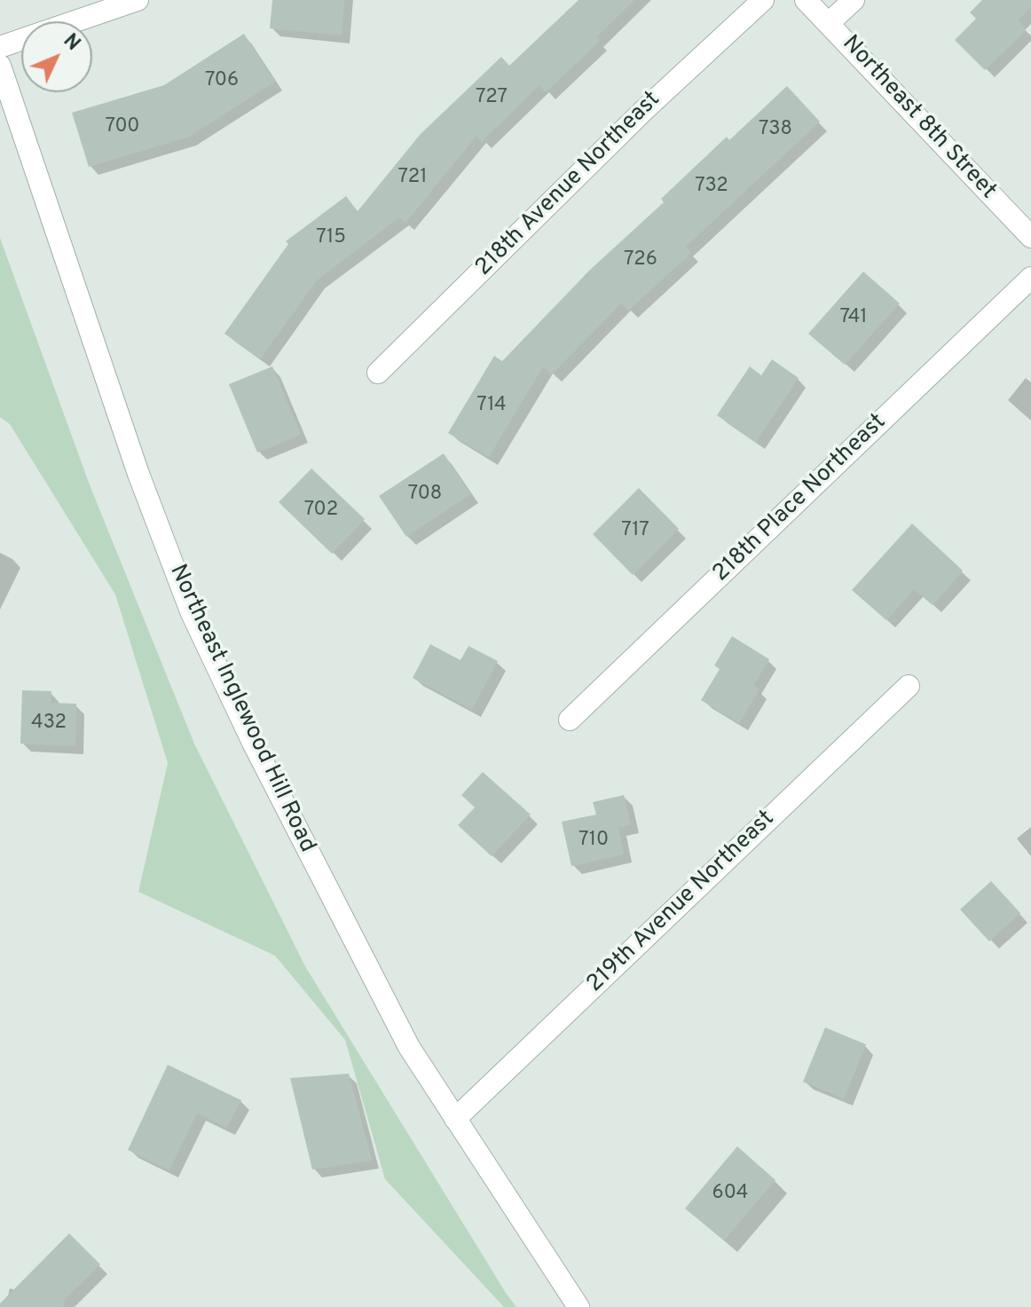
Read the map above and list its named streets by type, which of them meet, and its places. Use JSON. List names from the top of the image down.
{
  "streets": {
    "street": [
      "Northeast 8th Street",
      "218th Avenue Northeast",
      "218th Place Northeast",
      "Northeast Inglewood Hill Road",
      "219th Avenue Northeast"
    ]
  },
  "crossings": [
    ["Northeast Inglewood Hill Road", "219th Avenue Northeast"]
  ],
  "house_numbers": [
    "706",
    "727",
    "700",
    "738",
    "721",
    "732",
    "715",
    "726",
    "741",
    "714",
    "708",
    "702",
    "717",
    "432",
    "710",
    "604"
  ],
  "north": "top right"
}
